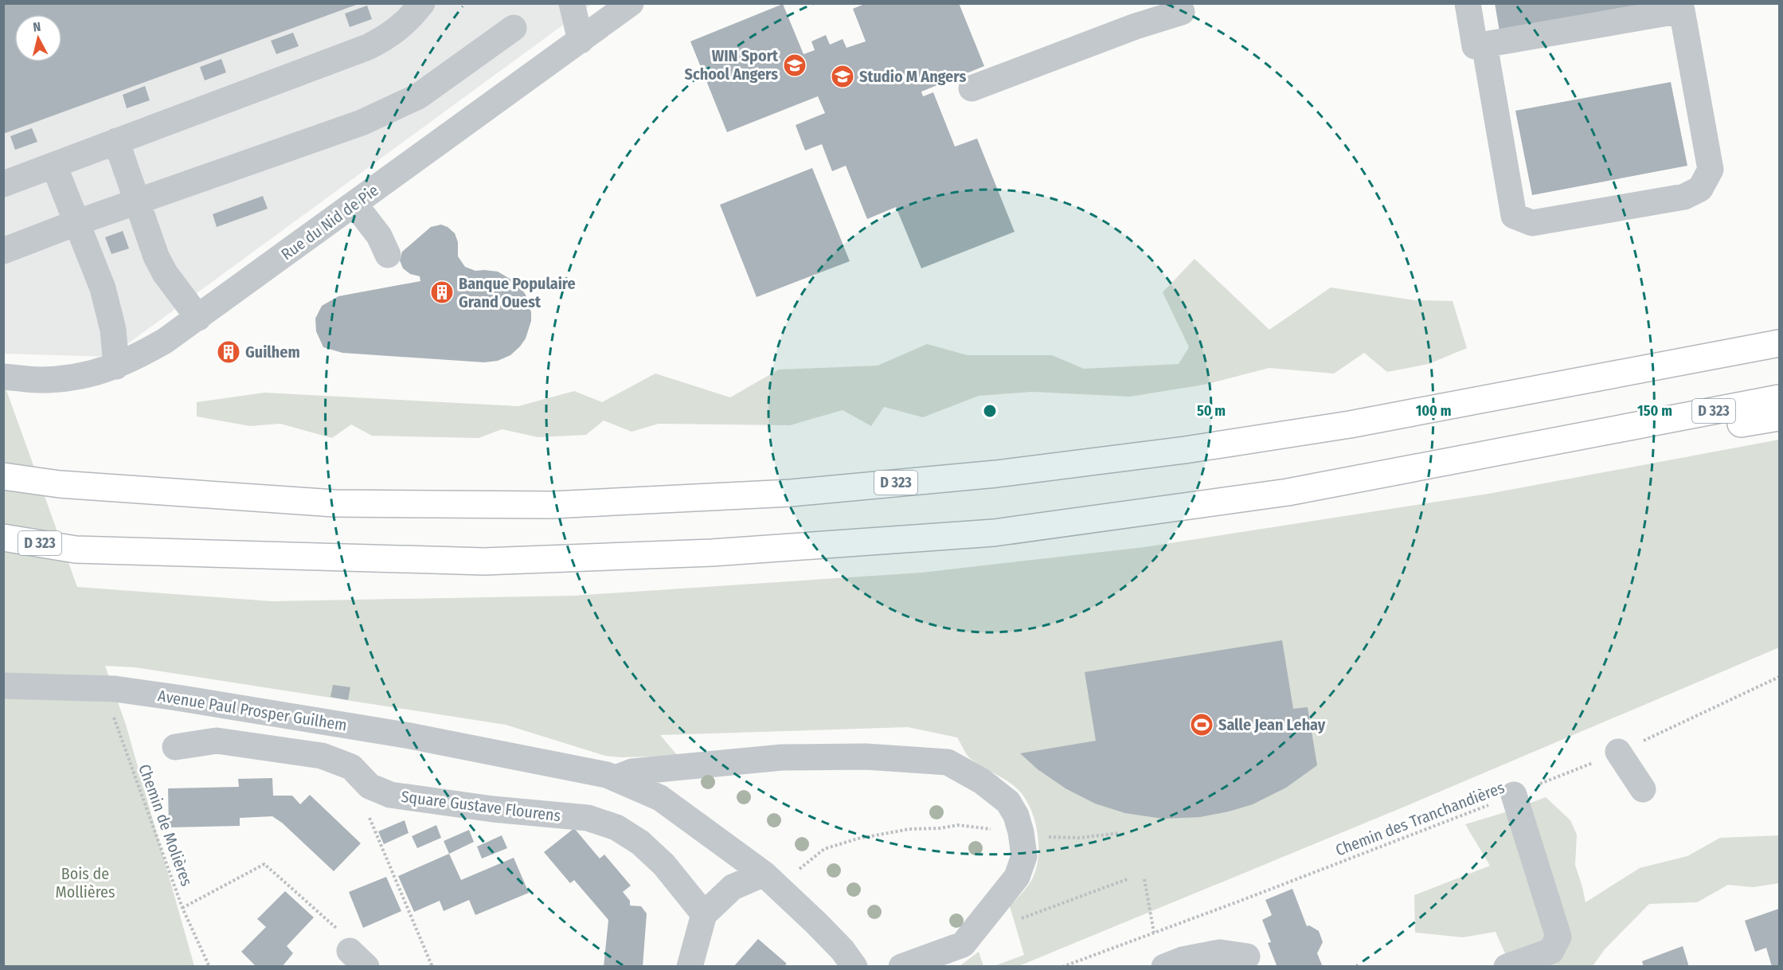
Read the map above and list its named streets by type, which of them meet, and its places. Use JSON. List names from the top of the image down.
{
  "streets": {
    "highway": ["D 323"],
    "street": ["Rue du Nid de Pie", "Avenue Paul Prosper Guilhem", "Square Gustave Flourens"],
    "path": ["Chemin des Tranchandières", "Chemin de Molières"]
  },
  "parks": ["Bois de Mollières"],
  "places": {
    "school or university": ["WIN Sport School Angers", "Studio M Angers"],
    "building": ["Banque Populaire Grand Ouest", "Guilhem"],
    "sports": ["Salle Jean Lehay"]
  },
  "north": "top",
  "rings": ["50 m", "100 m", "150 m"]
}
